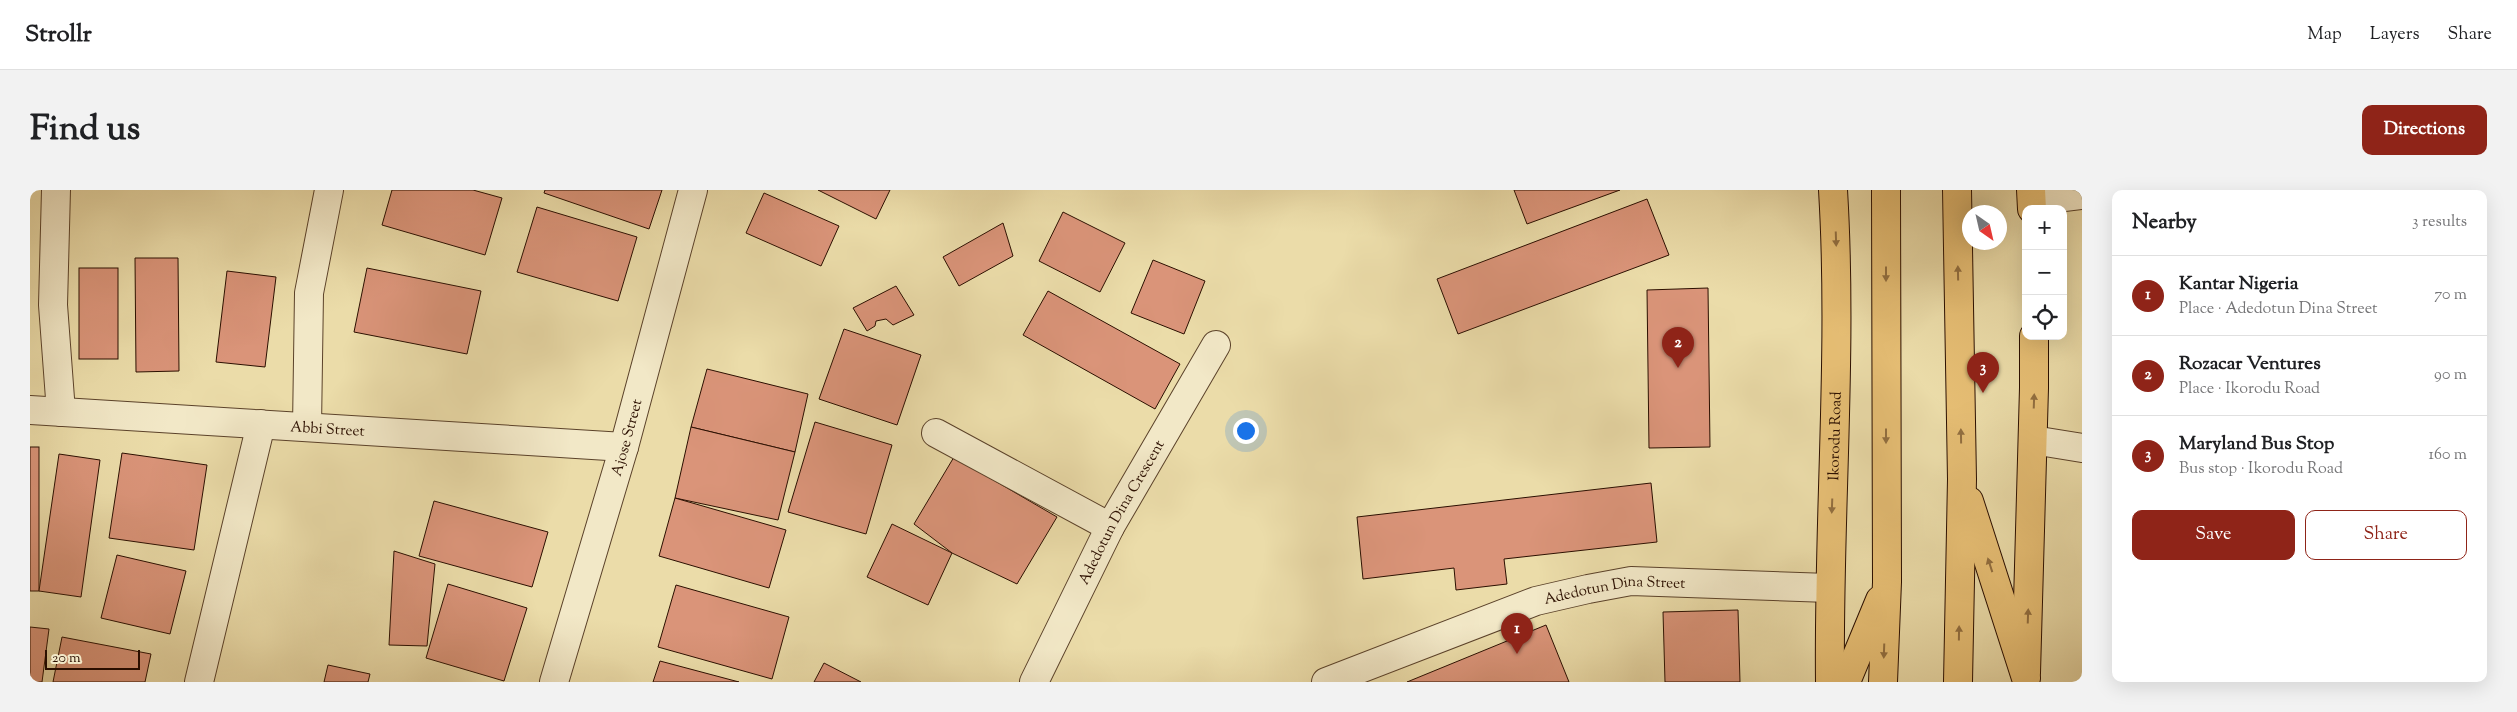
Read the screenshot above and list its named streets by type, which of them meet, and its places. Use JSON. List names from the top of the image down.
{
  "streets": {
    "main road": ["Ikorodu Road"],
    "street": [
      "Abbi Street",
      "Ajose Street",
      "Adedotun Dina Crescent",
      "Adedotun Dina Street"
    ]
  },
  "crossings": [
    ["Abbi Street", "Ajose Street"],
    ["Ikorodu Road", "Adedotun Dina Street"]
  ],
  "scale_bar": "20 m",
  "north": "bottom right",
  "page": {
    "header": "Strollr",
    "nav": ["Map", "Layers", "Share"],
    "title": "Find us",
    "buttons": [
      "Directions",
      ["Save", "Share"]
    ],
    "heading": ["Nearby", "3 results"],
    "map_buttons": ["+", "−"],
    "list": [
      {
        "mark": "1",
        "name": "Kantar Nigeria",
        "note": "Place · Adedotun Dina Street",
        "value": "70 m"
      },
      {
        "mark": "2",
        "name": "Rozacar Ventures",
        "note": "Place · Ikorodu Road",
        "value": "90 m"
      },
      {
        "mark": "3",
        "name": "Maryland Bus Stop",
        "note": "Bus stop · Ikorodu Road",
        "value": "160 m"
      }
    ],
    "pins": ["2", "3", "1"],
    "scale": "20 m"
  }
}
